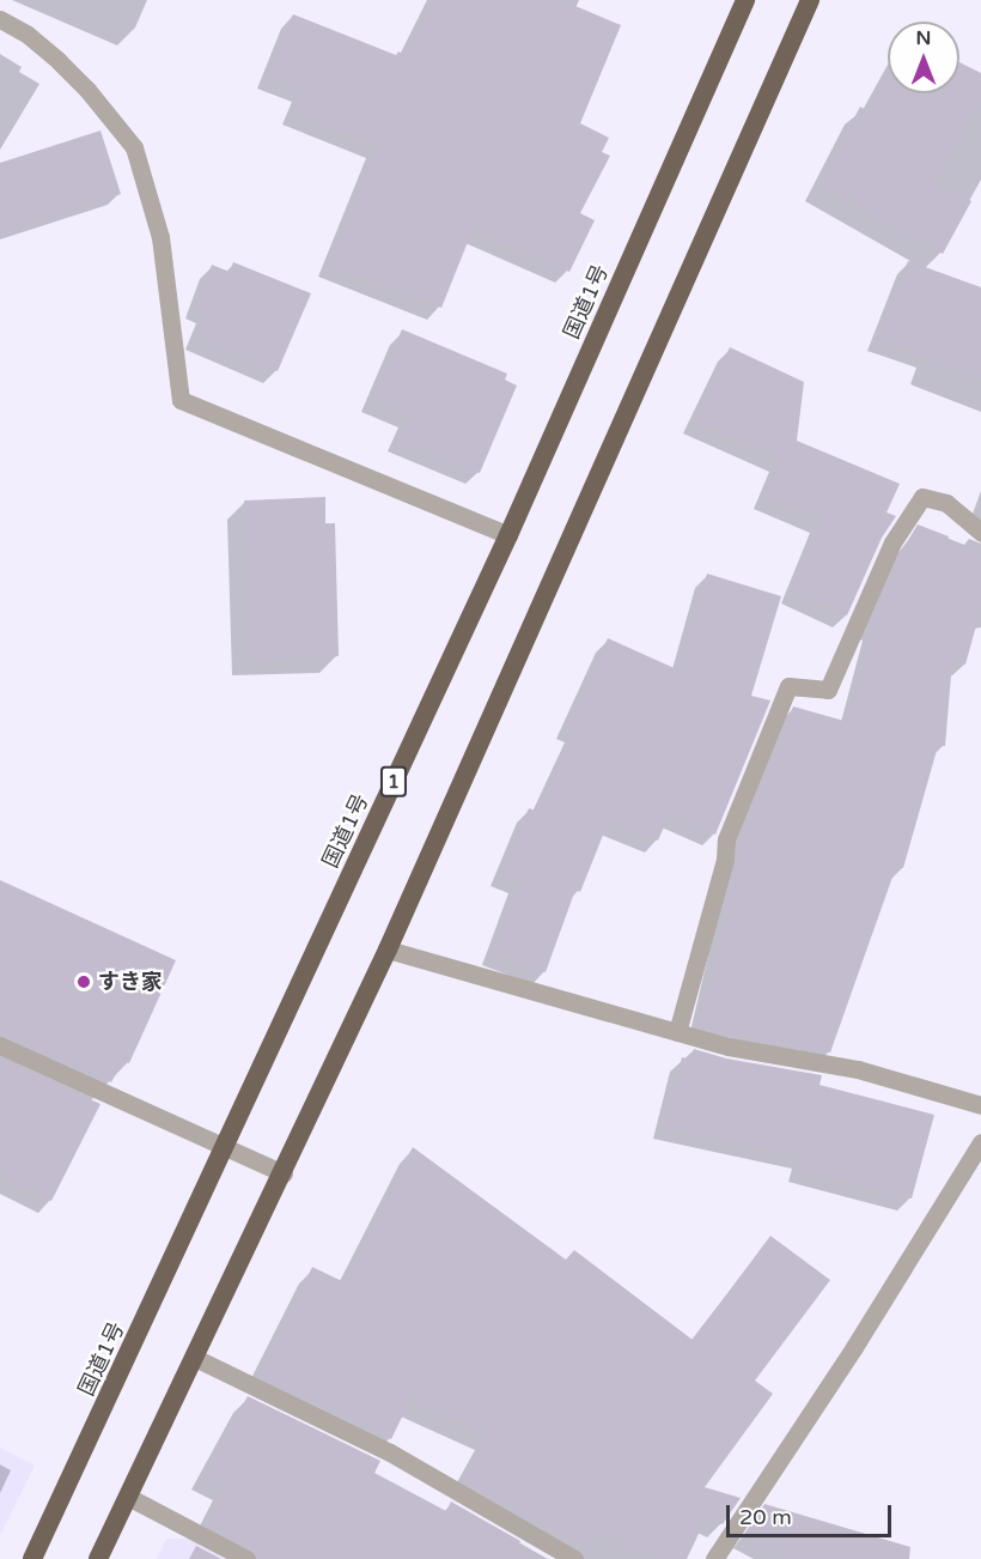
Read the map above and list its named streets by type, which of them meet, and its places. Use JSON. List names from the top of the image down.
{
  "streets": {
    "highway": ["国道1号", "1"]
  },
  "places": ["すき家"],
  "scale_bar": "20 m",
  "north": "top"
}
